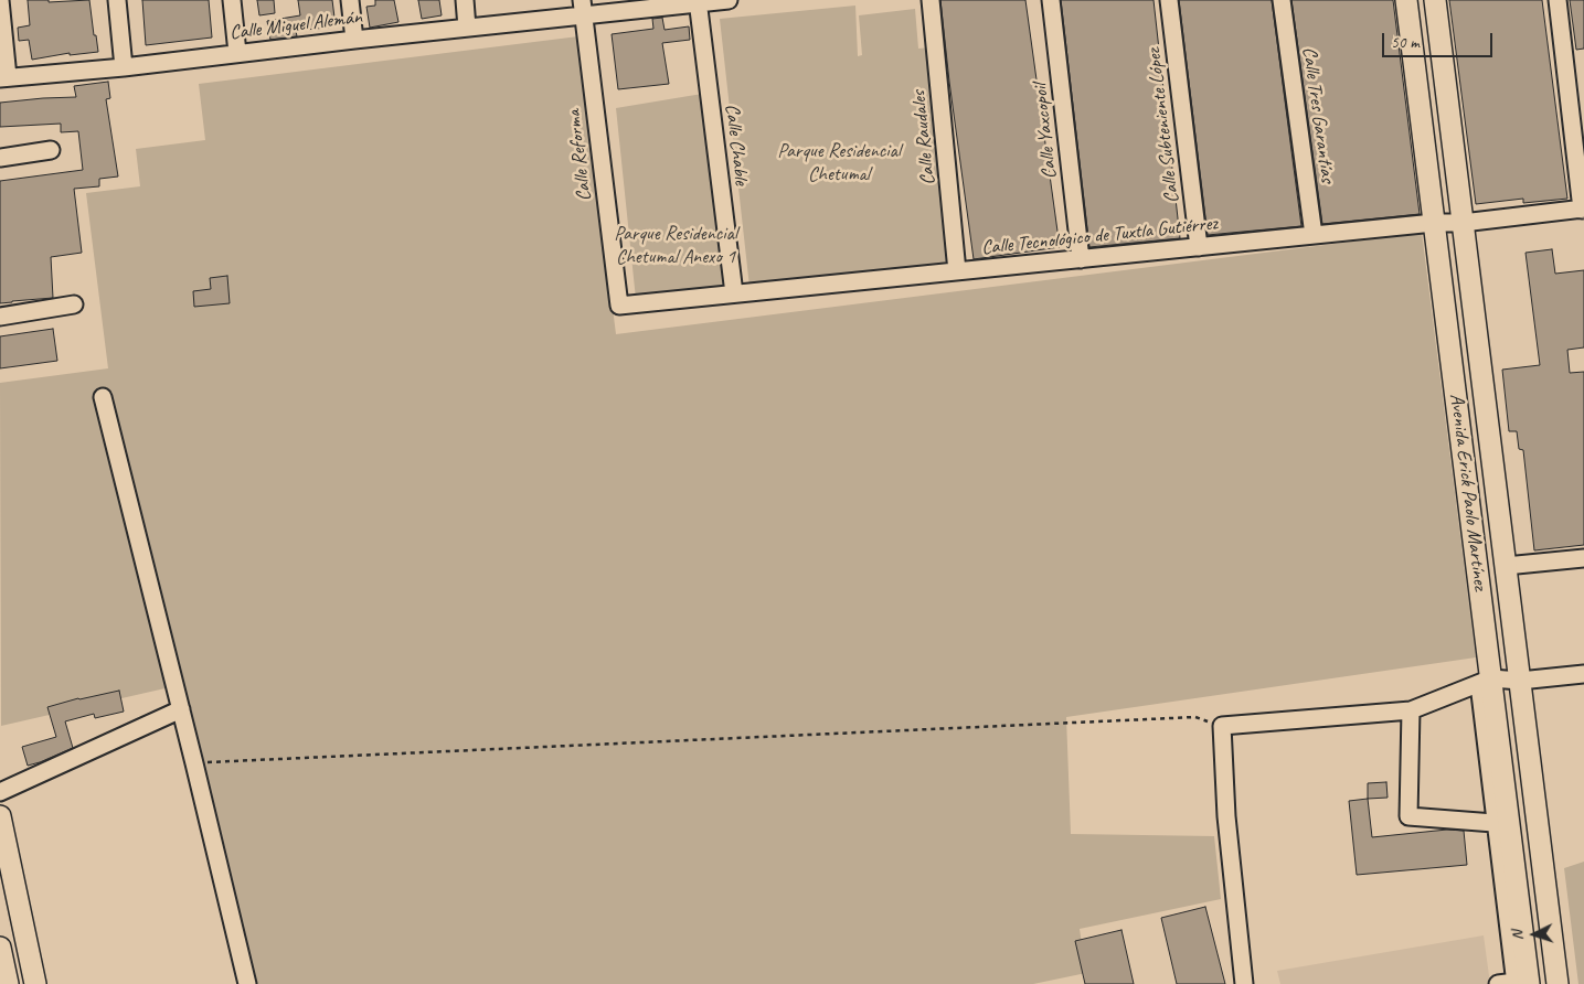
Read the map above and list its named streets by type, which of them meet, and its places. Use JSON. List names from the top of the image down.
{
  "streets": {
    "main road": ["Avenida Erick Paolo Martínez"],
    "street": [
      "Calle Miguel Alemán",
      "Calle Tres Garantías",
      "Calle Subteniente López",
      "Calle Yaxcopoil",
      "Calle Raudales",
      "Calle Chable",
      "Calle Reforma",
      "Calle Tecnológico de Tuxtla Gutiérrez"
    ]
  },
  "crossings": [
    ["Calle Miguel Alemán", "Calle Chable"],
    ["Calle Miguel Alemán", "Calle Reforma"],
    ["Calle Tres Garantías", "Calle Tecnológico de Tuxtla Gutiérrez"],
    ["Calle Subteniente López", "Calle Tecnológico de Tuxtla Gutiérrez"],
    ["Calle Yaxcopoil", "Calle Tecnológico de Tuxtla Gutiérrez"],
    ["Calle Raudales", "Calle Tecnológico de Tuxtla Gutiérrez"],
    ["Calle Chable", "Calle Tecnológico de Tuxtla Gutiérrez"],
    ["Calle Reforma", "Calle Tecnológico de Tuxtla Gutiérrez"],
    ["Calle Tecnológico de Tuxtla Gutiérrez", "Avenida Erick Paolo Martínez"]
  ],
  "parks": ["Parque Residencial Chetumal", "Parque Residencial Chetumal Anexo 1"],
  "scale_bar": "50 m",
  "north": "left"
}
